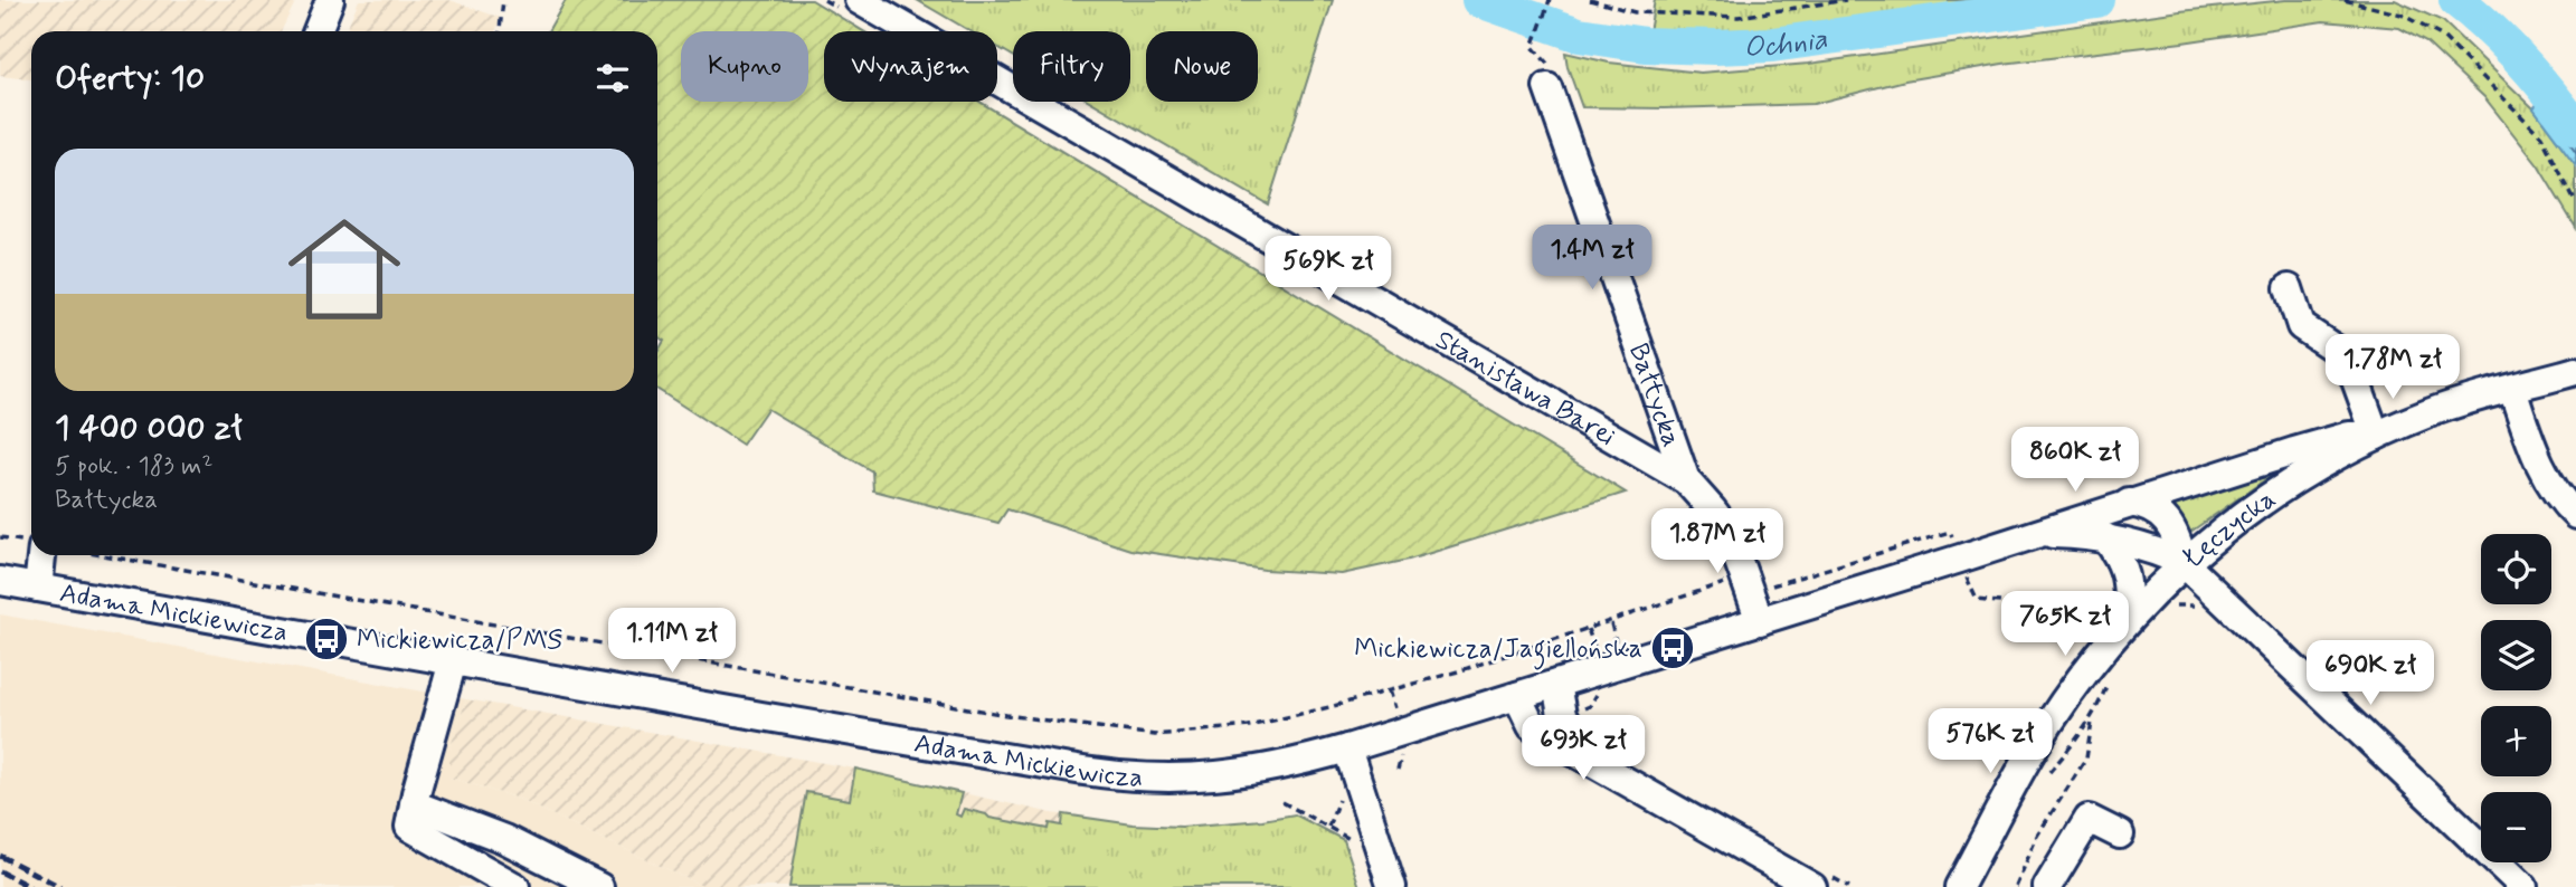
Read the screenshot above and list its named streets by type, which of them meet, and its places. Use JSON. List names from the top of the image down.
{
  "streets": {
    "street": [
      "Stanisława Barei",
      "Bałtycka",
      "Łęczycka",
      "Adama Mickiewicza"
    ]
  },
  "crossings": [
    ["Stanisława Barei", "Bałtycka"],
    ["Stanisława Barei", "Adama Mickiewicza"],
    ["Łęczycka", "Adama Mickiewicza"]
  ],
  "water": ["Ochnia"],
  "places": {
    "bus stop": ["Mickiewicza/PMS", "Mickiewicza/Jagiellońska"]
  },
  "page": {
    "chip": [
      "Kupno",
      "Wynajem",
      "Filtry",
      "Nowe"
    ],
    "heading": "Oferty: 10",
    "list": [
      {
        "name": "1 400 000 zł",
        "note": "5 pok. · 183 m² · Bałtycka"
      }
    ],
    "price": [
      "1.4M zł",
      "569K zł",
      "1.78M zł",
      "860K zł",
      "1.87M zł",
      "765K zł",
      "1.11M zł",
      "690K zł",
      "576K zł",
      "693K zł"
    ],
    "map_buttons": ["+", "−"]
  }
}
